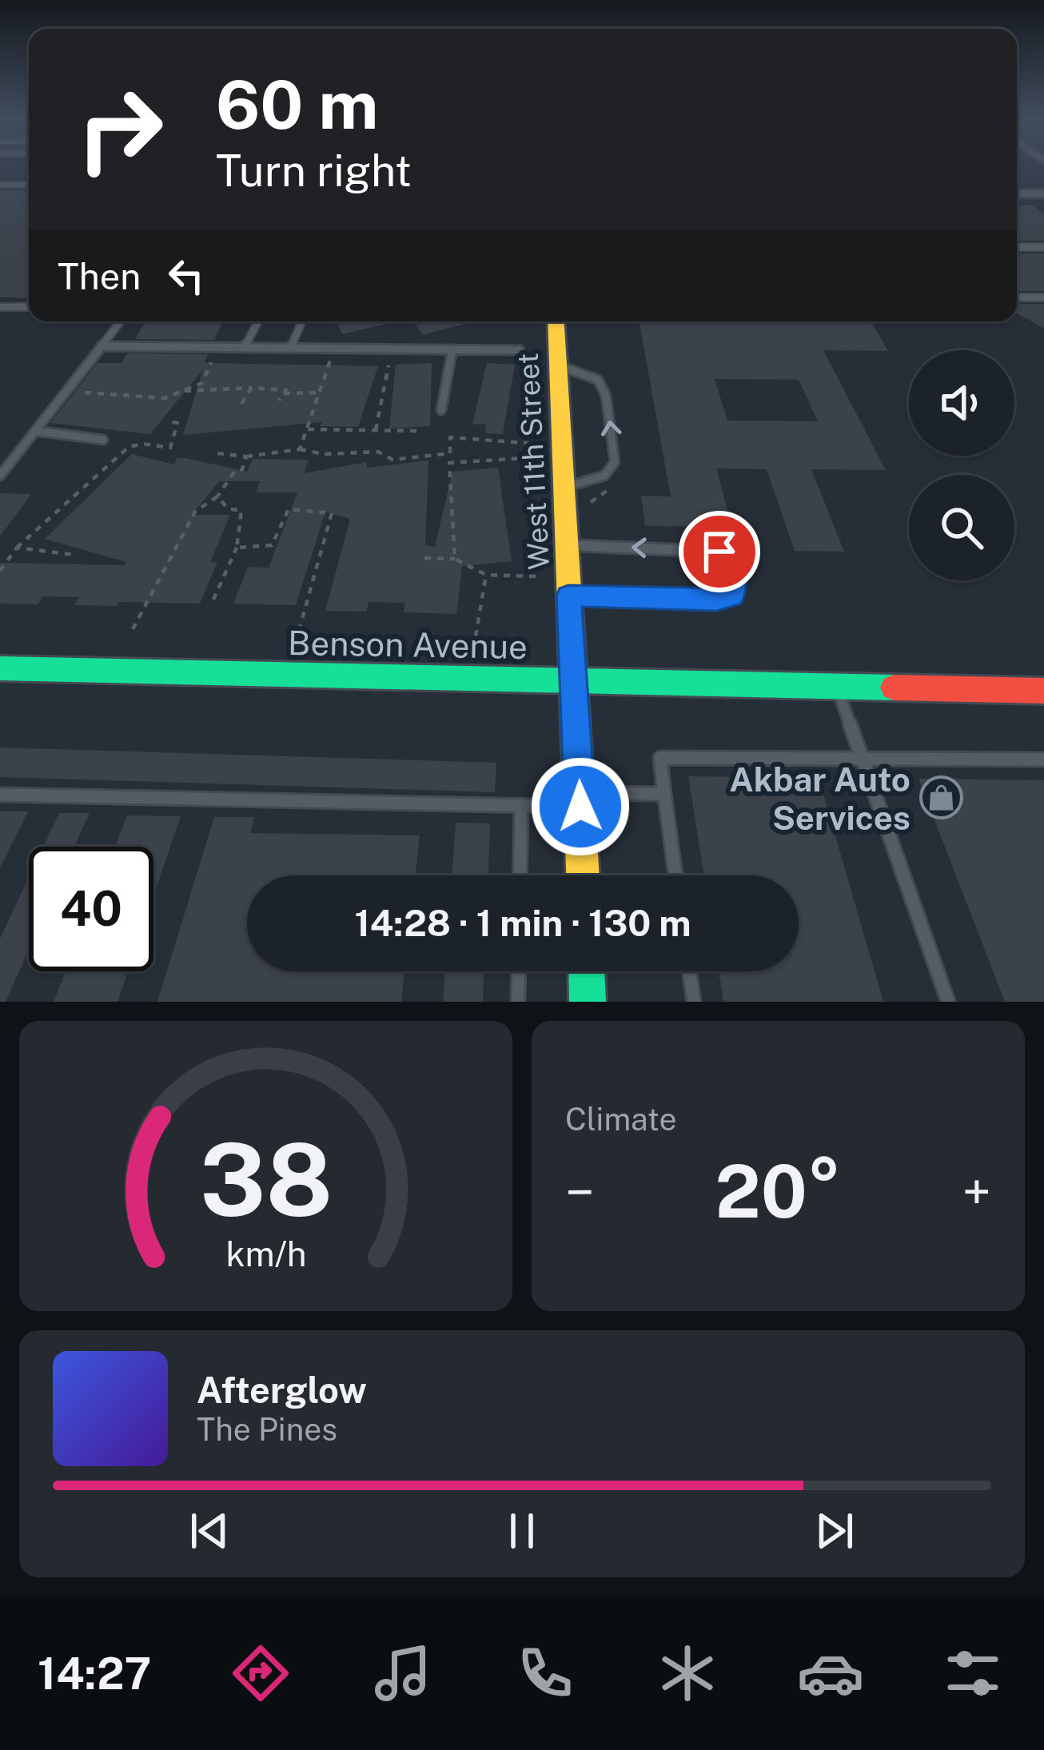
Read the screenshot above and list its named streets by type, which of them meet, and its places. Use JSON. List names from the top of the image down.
{
  "streets": {
    "main road": ["West 11th Street", "Benson Avenue"]
  },
  "crossings": [
    ["West 11th Street", "Benson Avenue"]
  ],
  "places": {
    "shop": ["Akbar Auto Services"]
  },
  "page": {
    "turn": ["60 m", "Turn right"],
    "then": "Then",
    "limit": "40",
    "trip": "14:28 · 1 min · 130 m",
    "tile": "Climate",
    "heat": ["−", "20°", "+"],
    "song": ["Afterglow", "The Pines"],
    "tabs": "14:27",
    "gauge": ["38", "km/h"]
  }
}
